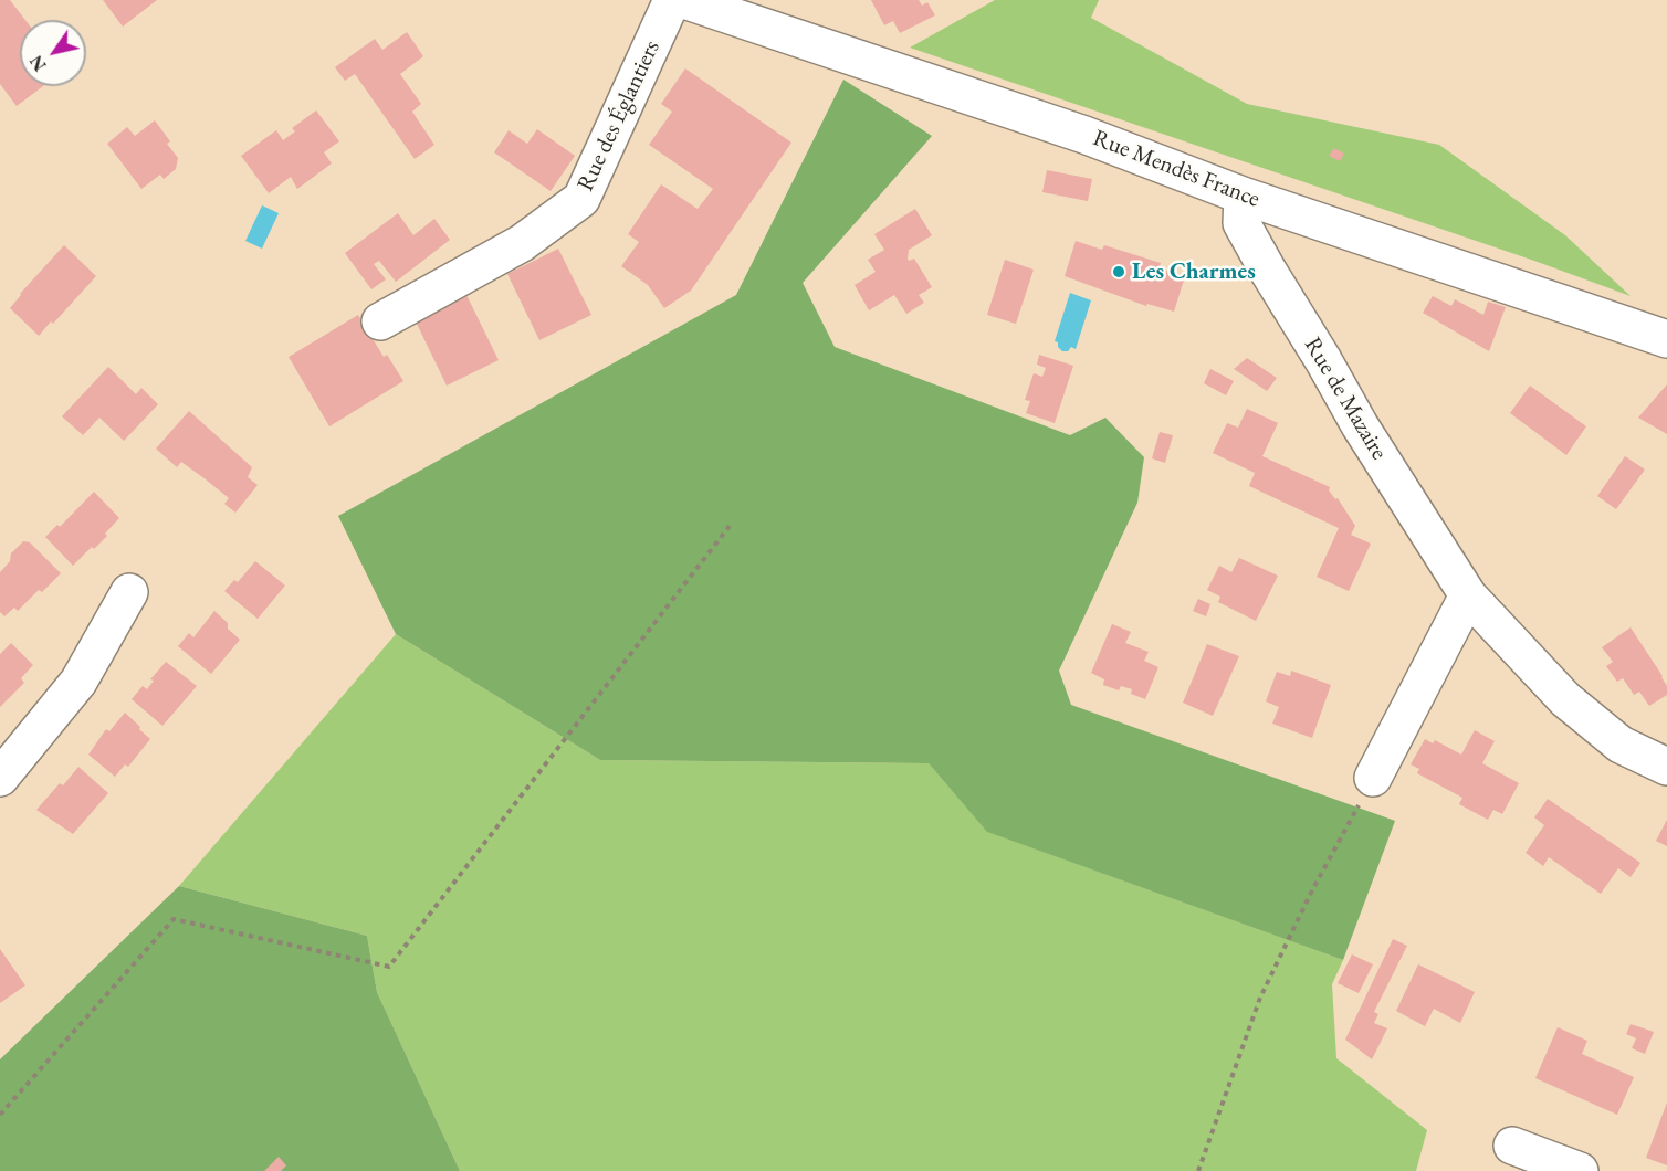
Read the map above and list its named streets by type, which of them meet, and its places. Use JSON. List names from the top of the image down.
{
  "streets": {
    "street": ["Rue des Églantiers", "Rue Mendès France", "Rue de Mazaire"]
  },
  "crossings": [
    ["Rue Mendès France", "Rue de Mazaire"]
  ],
  "places": ["Les Charmes"],
  "north": "bottom left"
}
